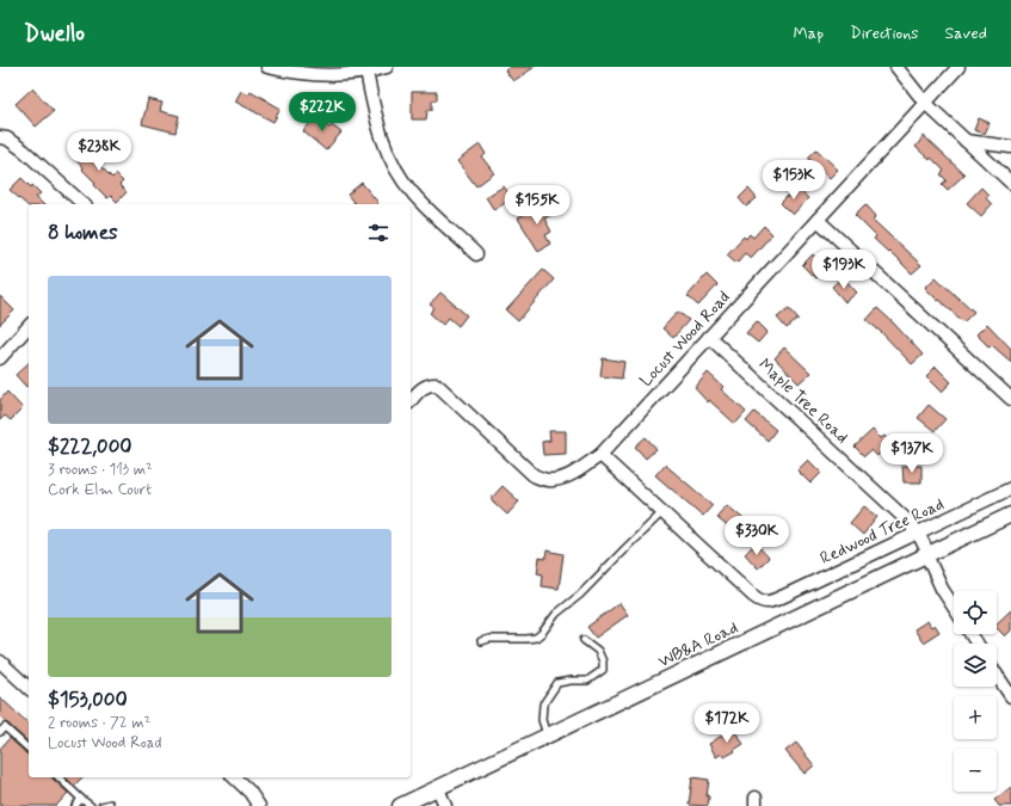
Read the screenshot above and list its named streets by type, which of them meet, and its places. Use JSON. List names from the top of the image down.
{
  "streets": {
    "street": [
      "Locust Wood Road",
      "Maple Tree Road",
      "Redwood Tree Road",
      "WB&A Road"
    ]
  },
  "crossings": [
    ["Locust Wood Road", "Maple Tree Road"],
    ["Maple Tree Road", "Redwood Tree Road"],
    ["Maple Tree Road", "WB&A Road"]
  ],
  "page": {
    "header": "Dwello",
    "nav": ["Map", "Directions", "Saved"],
    "price": [
      "$222K",
      "$238K",
      "$153K",
      "$155K",
      "$193K",
      "$137K",
      "$330K",
      "$172K"
    ],
    "heading": "8 homes",
    "list": [
      {
        "name": "$222,000",
        "note": "3 rooms · 113 m² · Cork Elm Court"
      },
      {
        "name": "$153,000",
        "note": "2 rooms · 72 m² · Locust Wood Road"
      }
    ],
    "map_buttons": ["+", "−"]
  }
}
